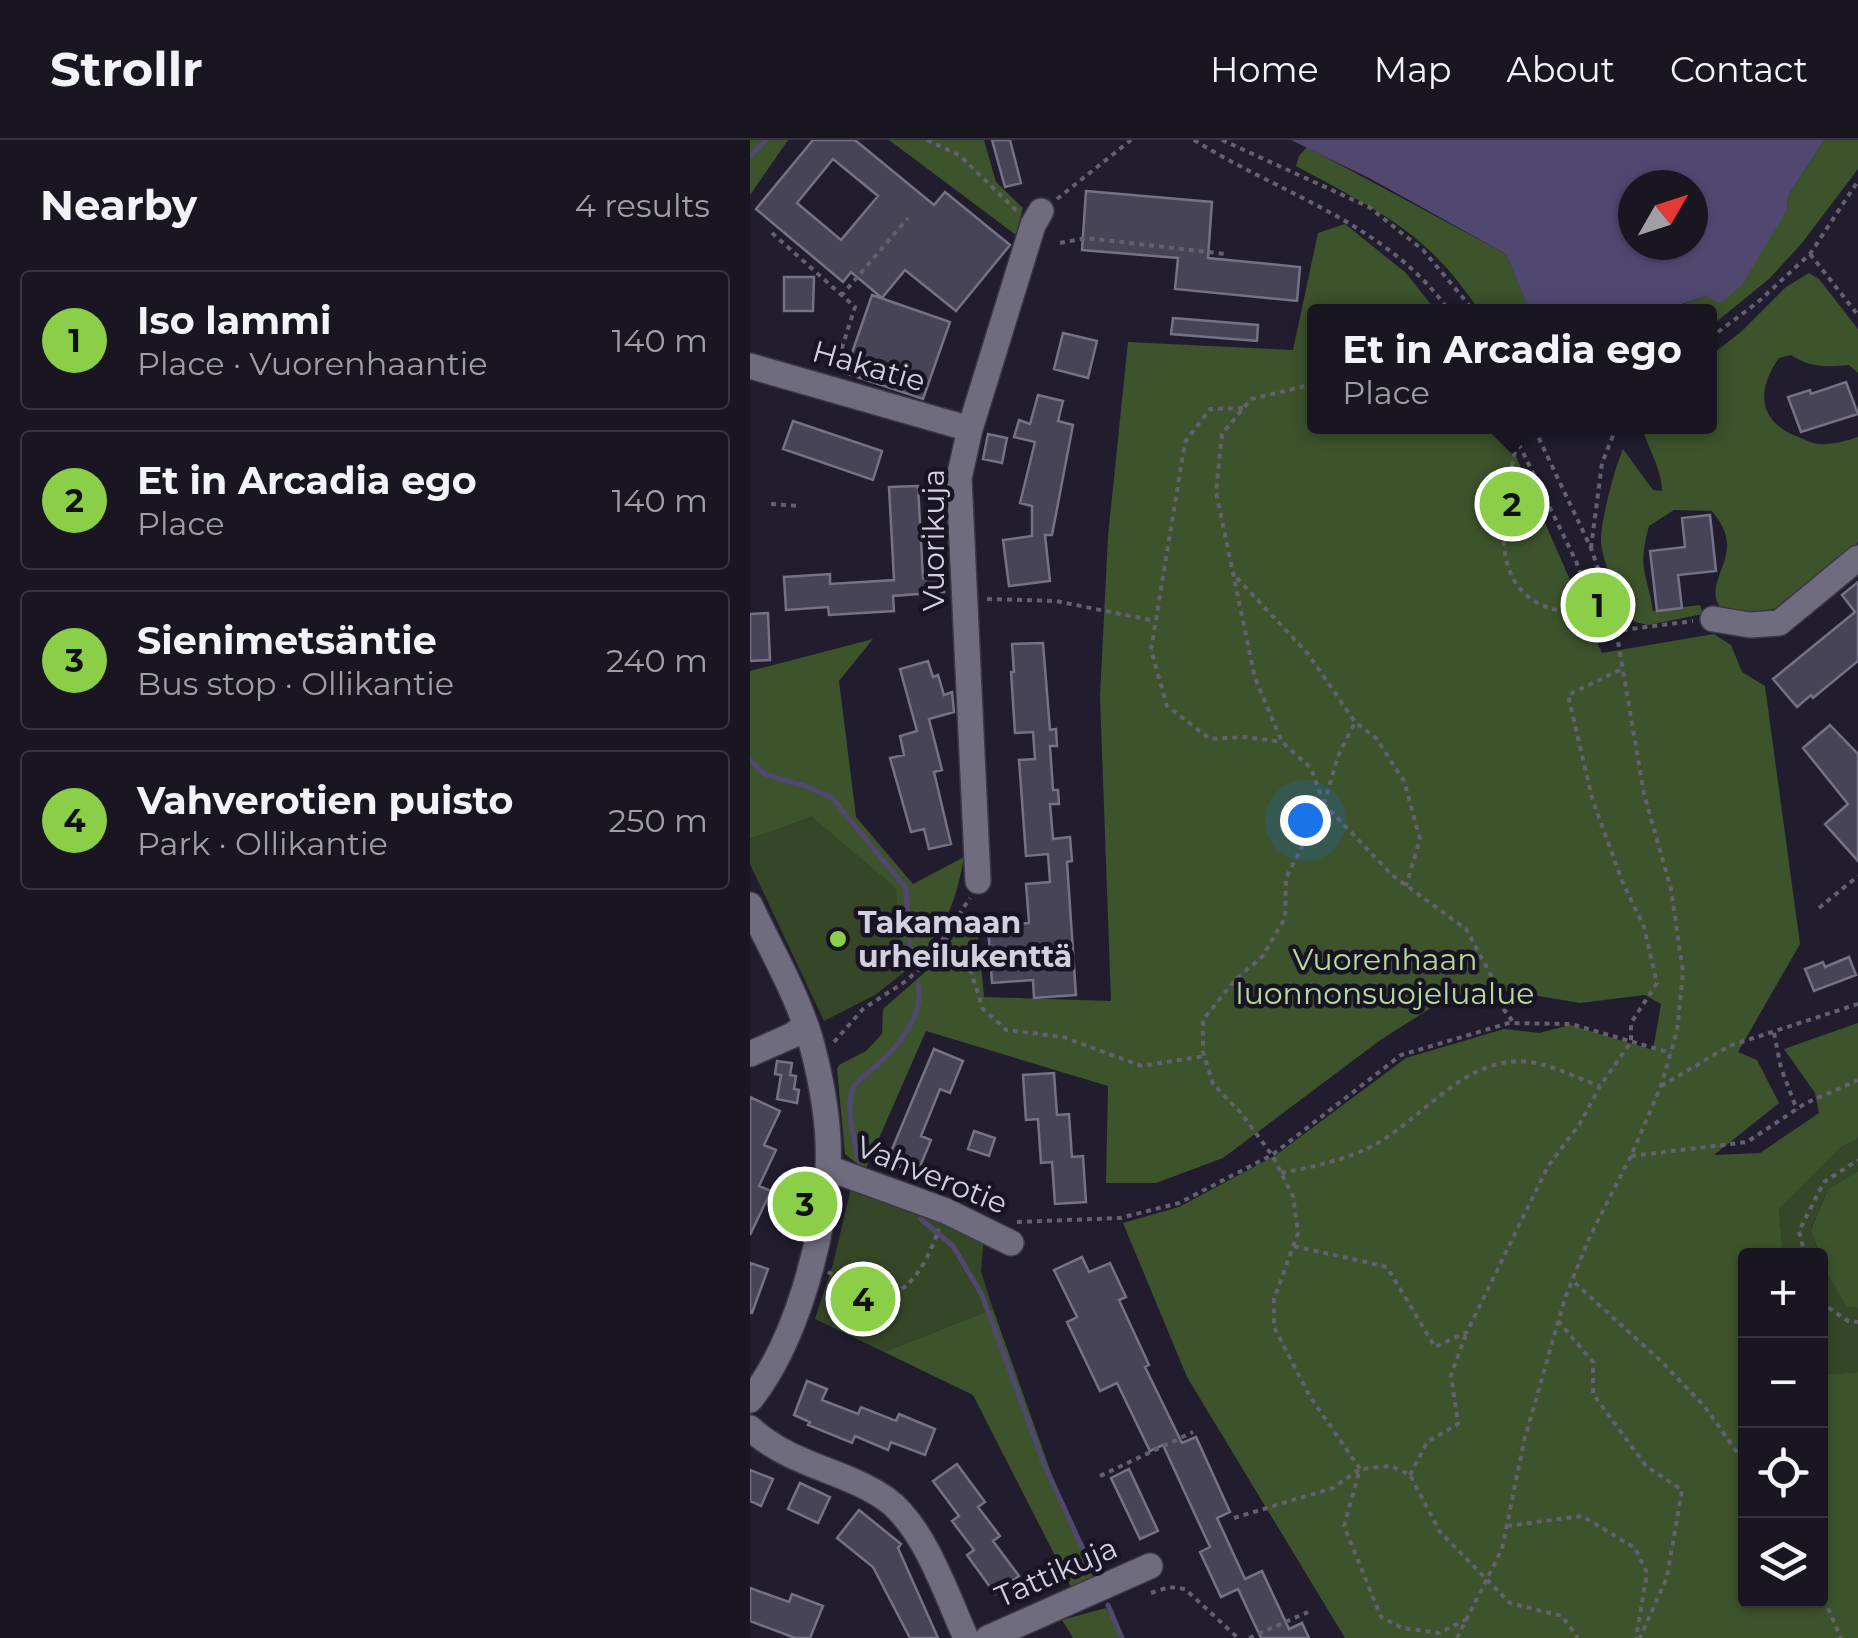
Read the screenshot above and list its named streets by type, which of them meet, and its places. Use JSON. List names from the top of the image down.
{
  "streets": {
    "street": [
      "Hakatie",
      "Vuorikuja",
      "Vahverotie",
      "Tattikuja"
    ]
  },
  "crossings": [
    ["Hakatie", "Vuorikuja"]
  ],
  "parks": ["Vuorenhaan luonnonsuojelualue"],
  "places": ["Takamaan urheilukenttä"],
  "north": "top right",
  "page": {
    "header": "Strollr",
    "nav": [
      "Home",
      "Map",
      "About",
      "Contact"
    ],
    "heading": ["Nearby", "4 results"],
    "list": [
      {
        "mark": "1",
        "name": "Iso lammi",
        "note": "Place · Vuorenhaantie",
        "value": "140 m"
      },
      {
        "mark": "2",
        "name": "Et in Arcadia ego",
        "note": "Place",
        "value": "140 m"
      },
      {
        "mark": "3",
        "name": "Sienimetsäntie",
        "note": "Bus stop · Ollikantie",
        "value": "240 m"
      },
      {
        "mark": "4",
        "name": "Vahverotien puisto",
        "note": "Park · Ollikantie",
        "value": "250 m"
      }
    ],
    "popup": ["Et in Arcadia ego", "Place"],
    "pins": [
      "2",
      "1",
      "3",
      "4"
    ],
    "map_buttons": ["+", "−"]
  }
}
